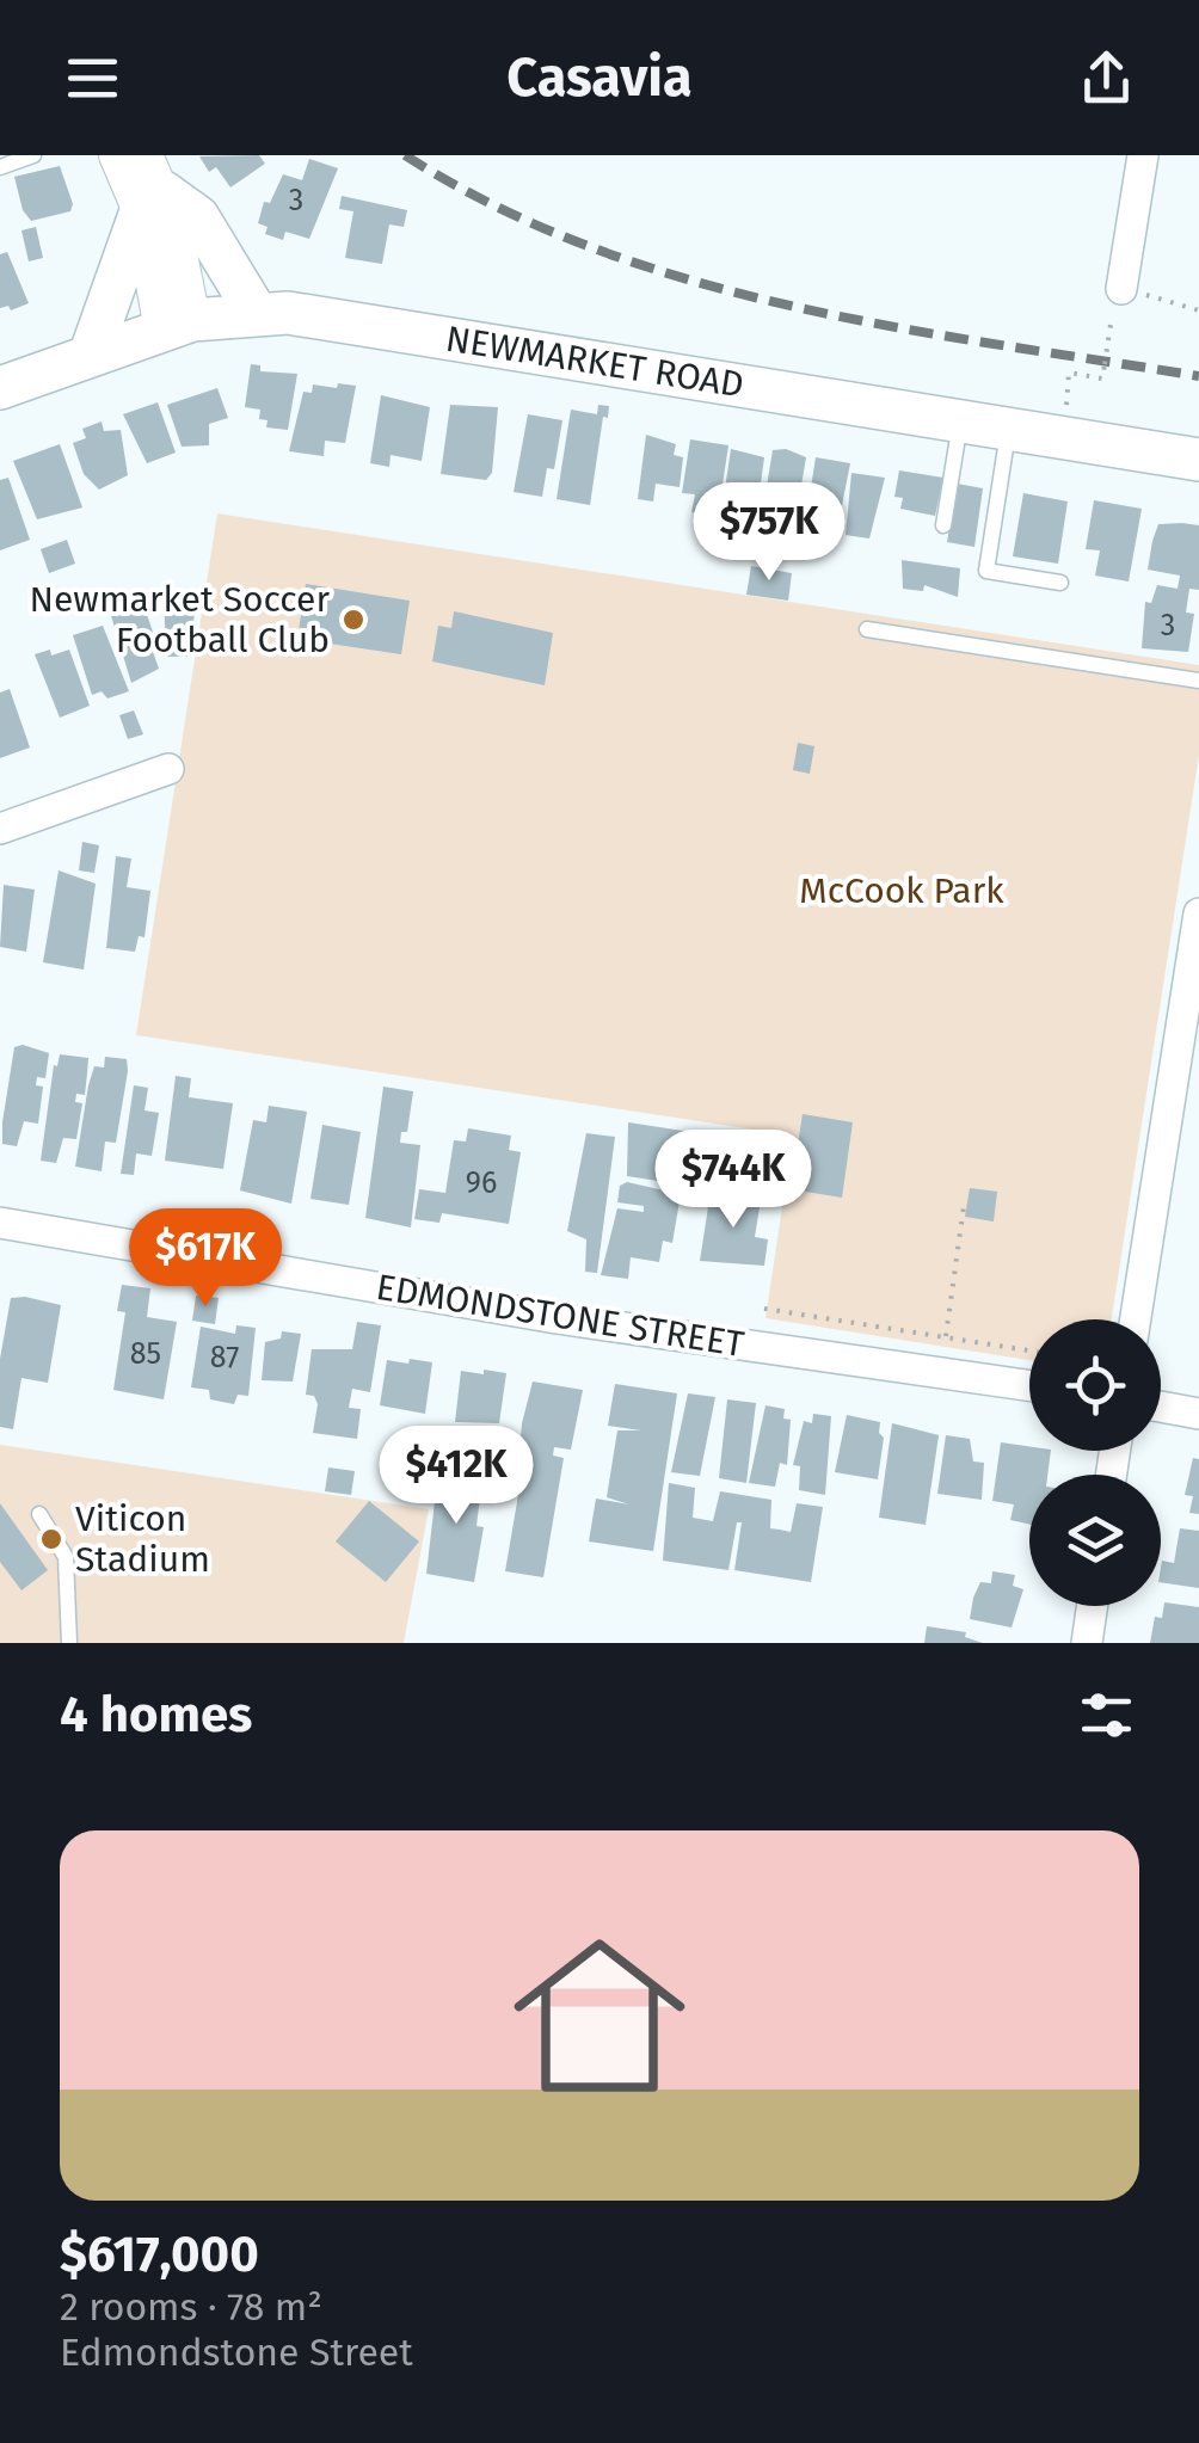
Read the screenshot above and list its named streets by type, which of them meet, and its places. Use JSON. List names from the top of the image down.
{
  "streets": {
    "main road": ["NEWMARKET ROAD"],
    "street": ["EDMONDSTONE STREET"]
  },
  "parks": ["McCook Park"],
  "places": ["Newmarket Soccer Football Club", "Viticon Stadium"],
  "house_numbers": [
    "3",
    "3",
    "96",
    "85",
    "87"
  ],
  "page": {
    "header": "Casavia",
    "price": [
      "$757K",
      "$744K",
      "$617K",
      "$412K"
    ],
    "heading": "4 homes",
    "list": [
      {
        "name": "$617,000",
        "note": "2 rooms · 78 m² · Edmondstone Street"
      }
    ]
  }
}
